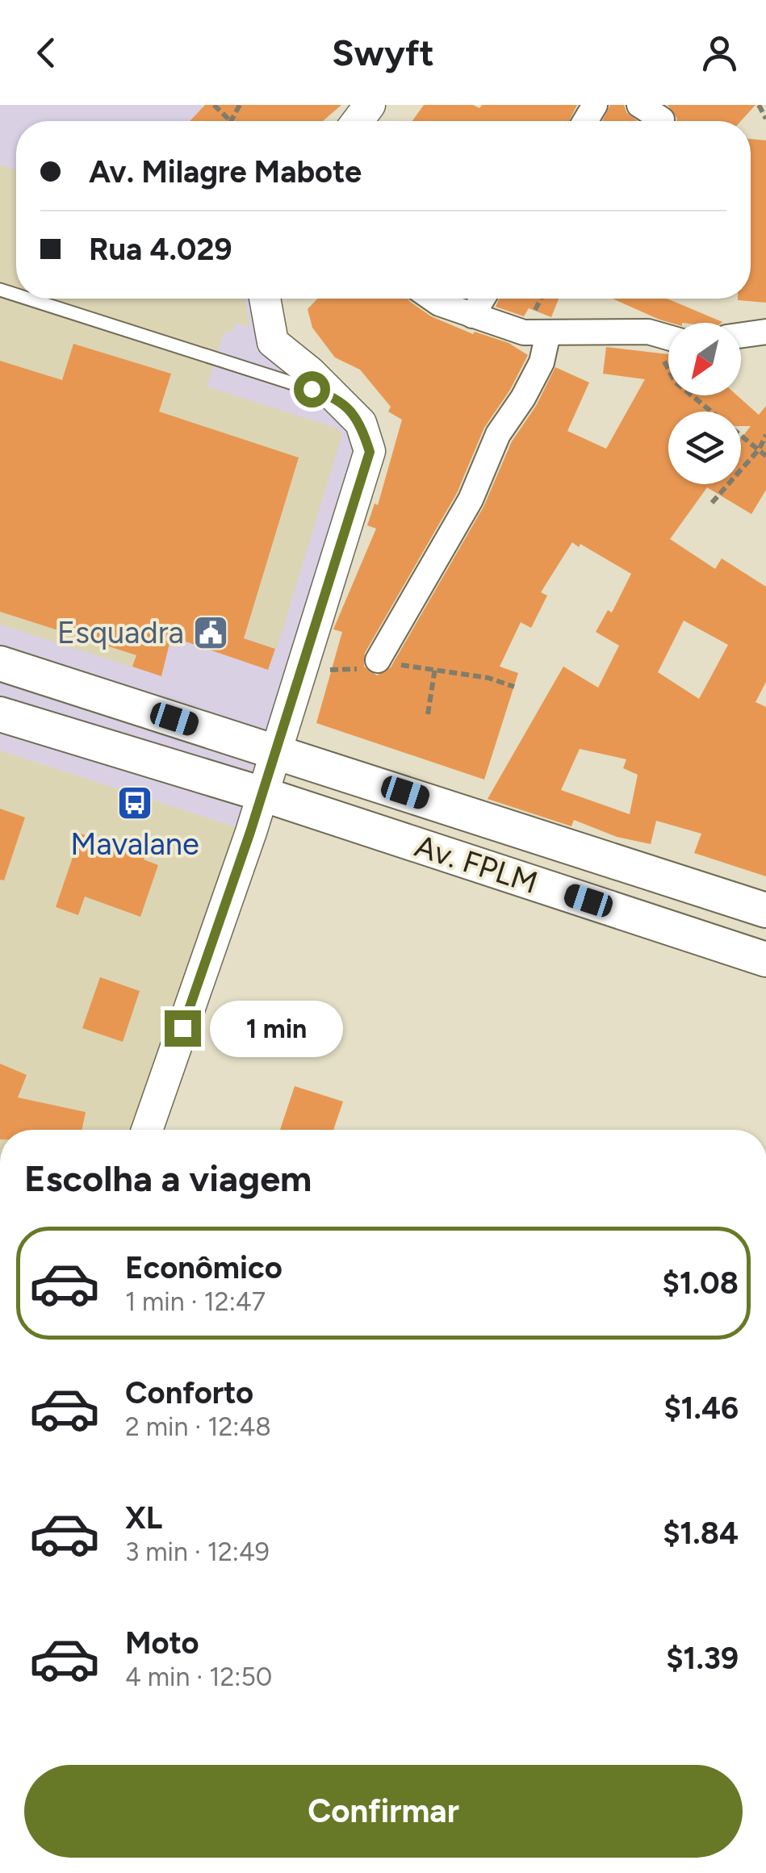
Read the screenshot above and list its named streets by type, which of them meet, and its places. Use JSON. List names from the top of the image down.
{
  "streets": {
    "main road": ["Av. FPLM"]
  },
  "places": {
    "public building": ["Esquadra"],
    "bus stop": ["Mavalane"]
  },
  "north": "bottom left",
  "page": {
    "header": "Swyft",
    "banner": ["Av. Milagre Mabote", "Rua 4.029"],
    "bubble": "1 min",
    "heading": "Escolha a viagem",
    "list": [
      {
        "name": "Econômico",
        "note": "1 min · 12:47",
        "value": "$1.08"
      },
      {
        "name": "Conforto",
        "note": "2 min · 12:48",
        "value": "$1.46"
      },
      {
        "name": "XL",
        "note": "3 min · 12:49",
        "value": "$1.84"
      },
      {
        "name": "Moto",
        "note": "4 min · 12:50",
        "value": "$1.39"
      }
    ],
    "buttons": "Confirmar"
  }
}
